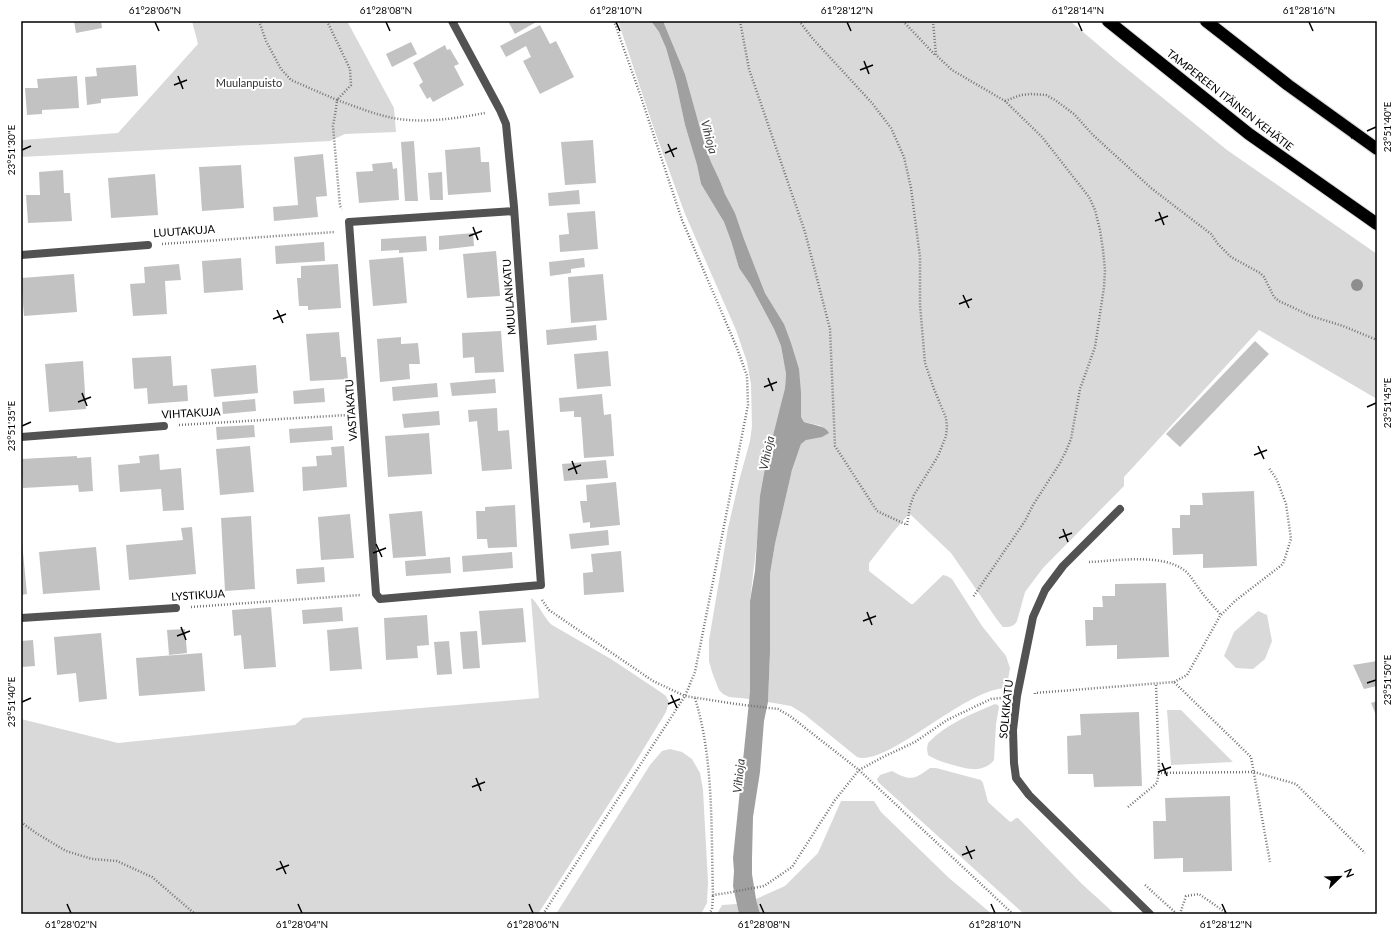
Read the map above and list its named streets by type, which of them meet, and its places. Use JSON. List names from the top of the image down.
{
  "streets": {
    "highway": ["TAMPEREEN ITÄINEN KEHÄTIE"],
    "street": [
      "LUUTAKUJA",
      "MUULANKATU",
      "VASTAKATU",
      "VIHTAKUJA",
      "LYSTIKUJA",
      "SOLKIKATU"
    ]
  },
  "crossings": [
    ["LUUTAKUJA", "VASTAKATU"],
    ["VASTAKATU", "VIHTAKUJA"],
    ["VASTAKATU", "LYSTIKUJA"]
  ],
  "water": ["Vihioja"],
  "parks": ["Muulanpuisto"],
  "north": "top right",
  "coordinates": [
    "61°28'06\"N",
    "61°28'08\"N",
    "61°28'10\"N",
    "61°28'12\"N",
    "61°28'14\"N",
    "61°28'16\"N",
    "23°51'40\"E",
    "23°51'30\"E",
    "23°51'45\"E",
    "23°51'35\"E",
    "23°51'50\"E",
    "61°28'02\"N",
    "61°28'04\"N"
  ]
}
